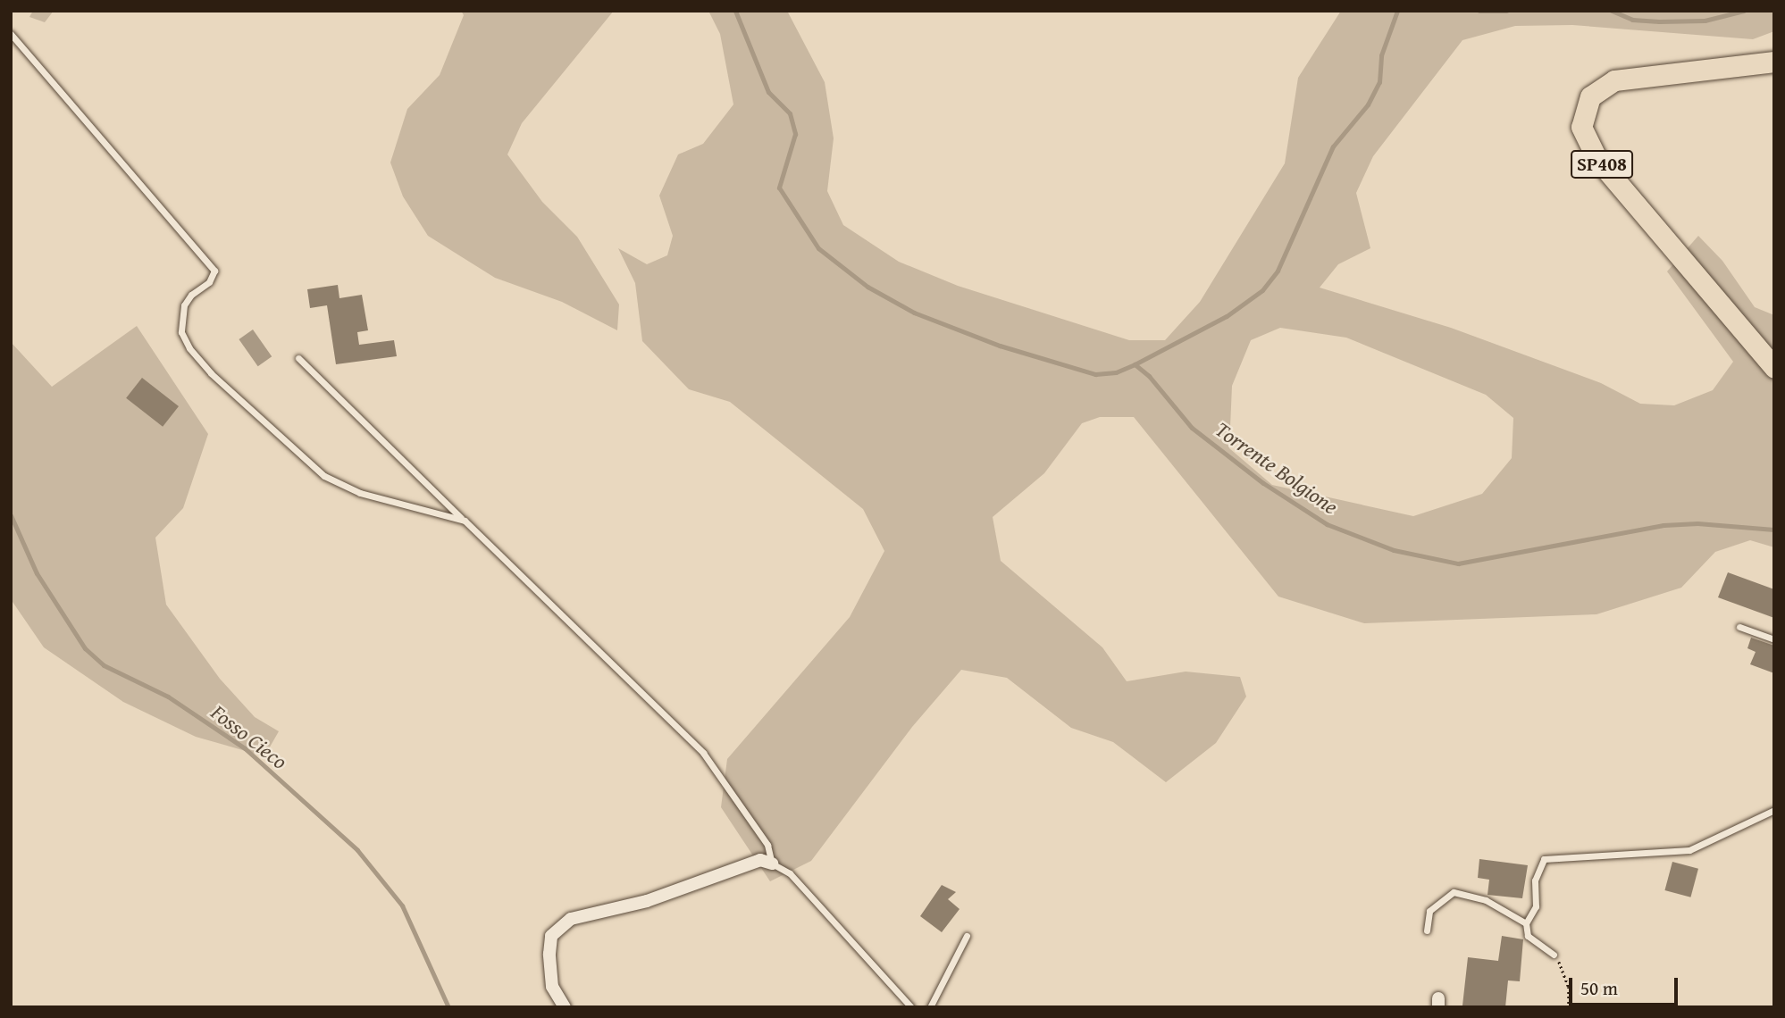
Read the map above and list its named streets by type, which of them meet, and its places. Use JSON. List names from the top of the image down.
{
  "streets": {
    "main road": ["SP408"]
  },
  "water": ["Torrente Bolgione", "Fosso Cieco"],
  "scale_bar": "50 m"
}
